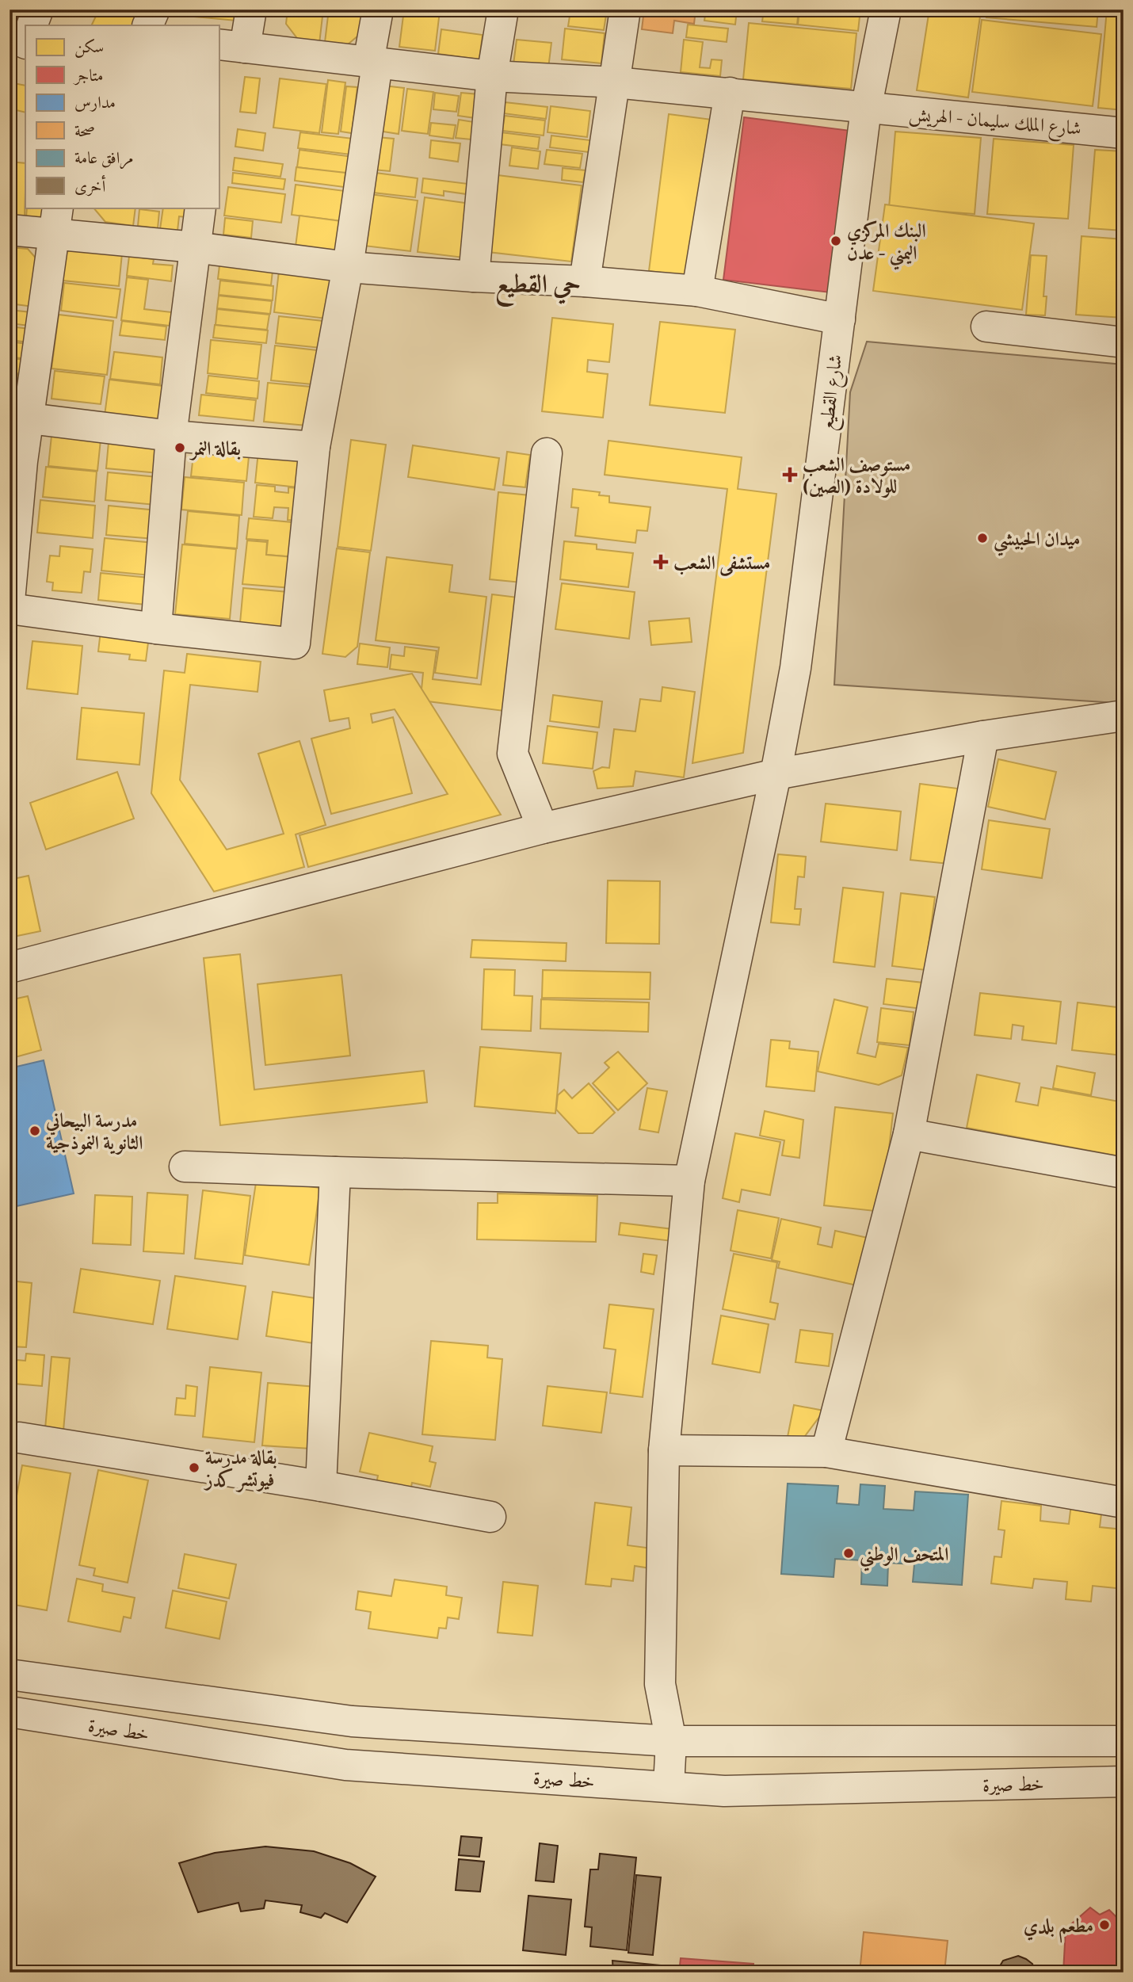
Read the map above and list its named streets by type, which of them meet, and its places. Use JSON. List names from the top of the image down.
{
  "streets": {
    "street": ["شارع الملك سليمان - الهريش", "شارع القطيع", "خط صيرة"]
  },
  "crossings": [
    ["شارع الملك سليمان - الهريش", "شارع القطيع"],
    ["شارع القطيع", "خط صيرة"]
  ],
  "districts": ["حي القطيع"],
  "places": {
    "other": [
      "البنك المركزي اليمني - عدن",
      "بقالة النمر",
      "ميدان الحبيشي",
      "مدرسة البيحاني الثانوية النموذجية",
      "بقالة مدرسة فيوتشر كدز",
      "المتحف الوطني",
      "مطعم بلدي"
    ],
    "health": ["مستوصف الشعب (الصين) للولادة", "مستشفى الشعب"]
  },
  "legend": [
    "سكن",
    "متاجر",
    "مدارس",
    "صحة",
    "مرافق عامة",
    "أخرى"
  ]
}
